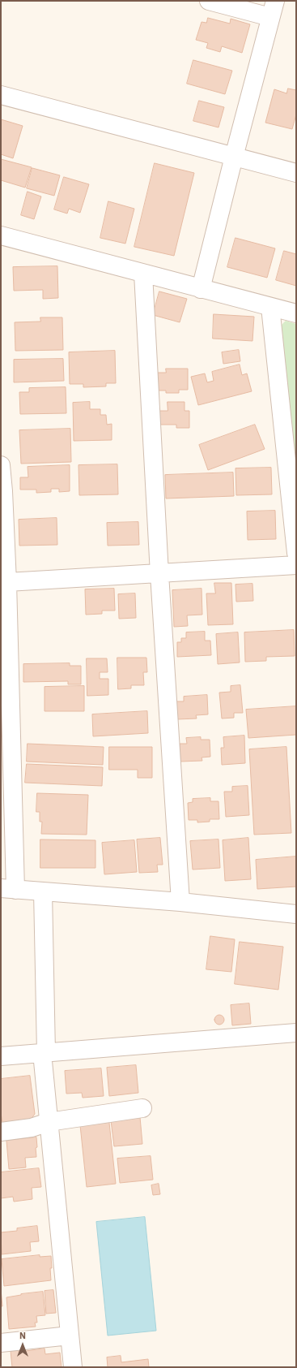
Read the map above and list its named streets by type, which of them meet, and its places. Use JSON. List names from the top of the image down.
{
  "north": "top"
}
